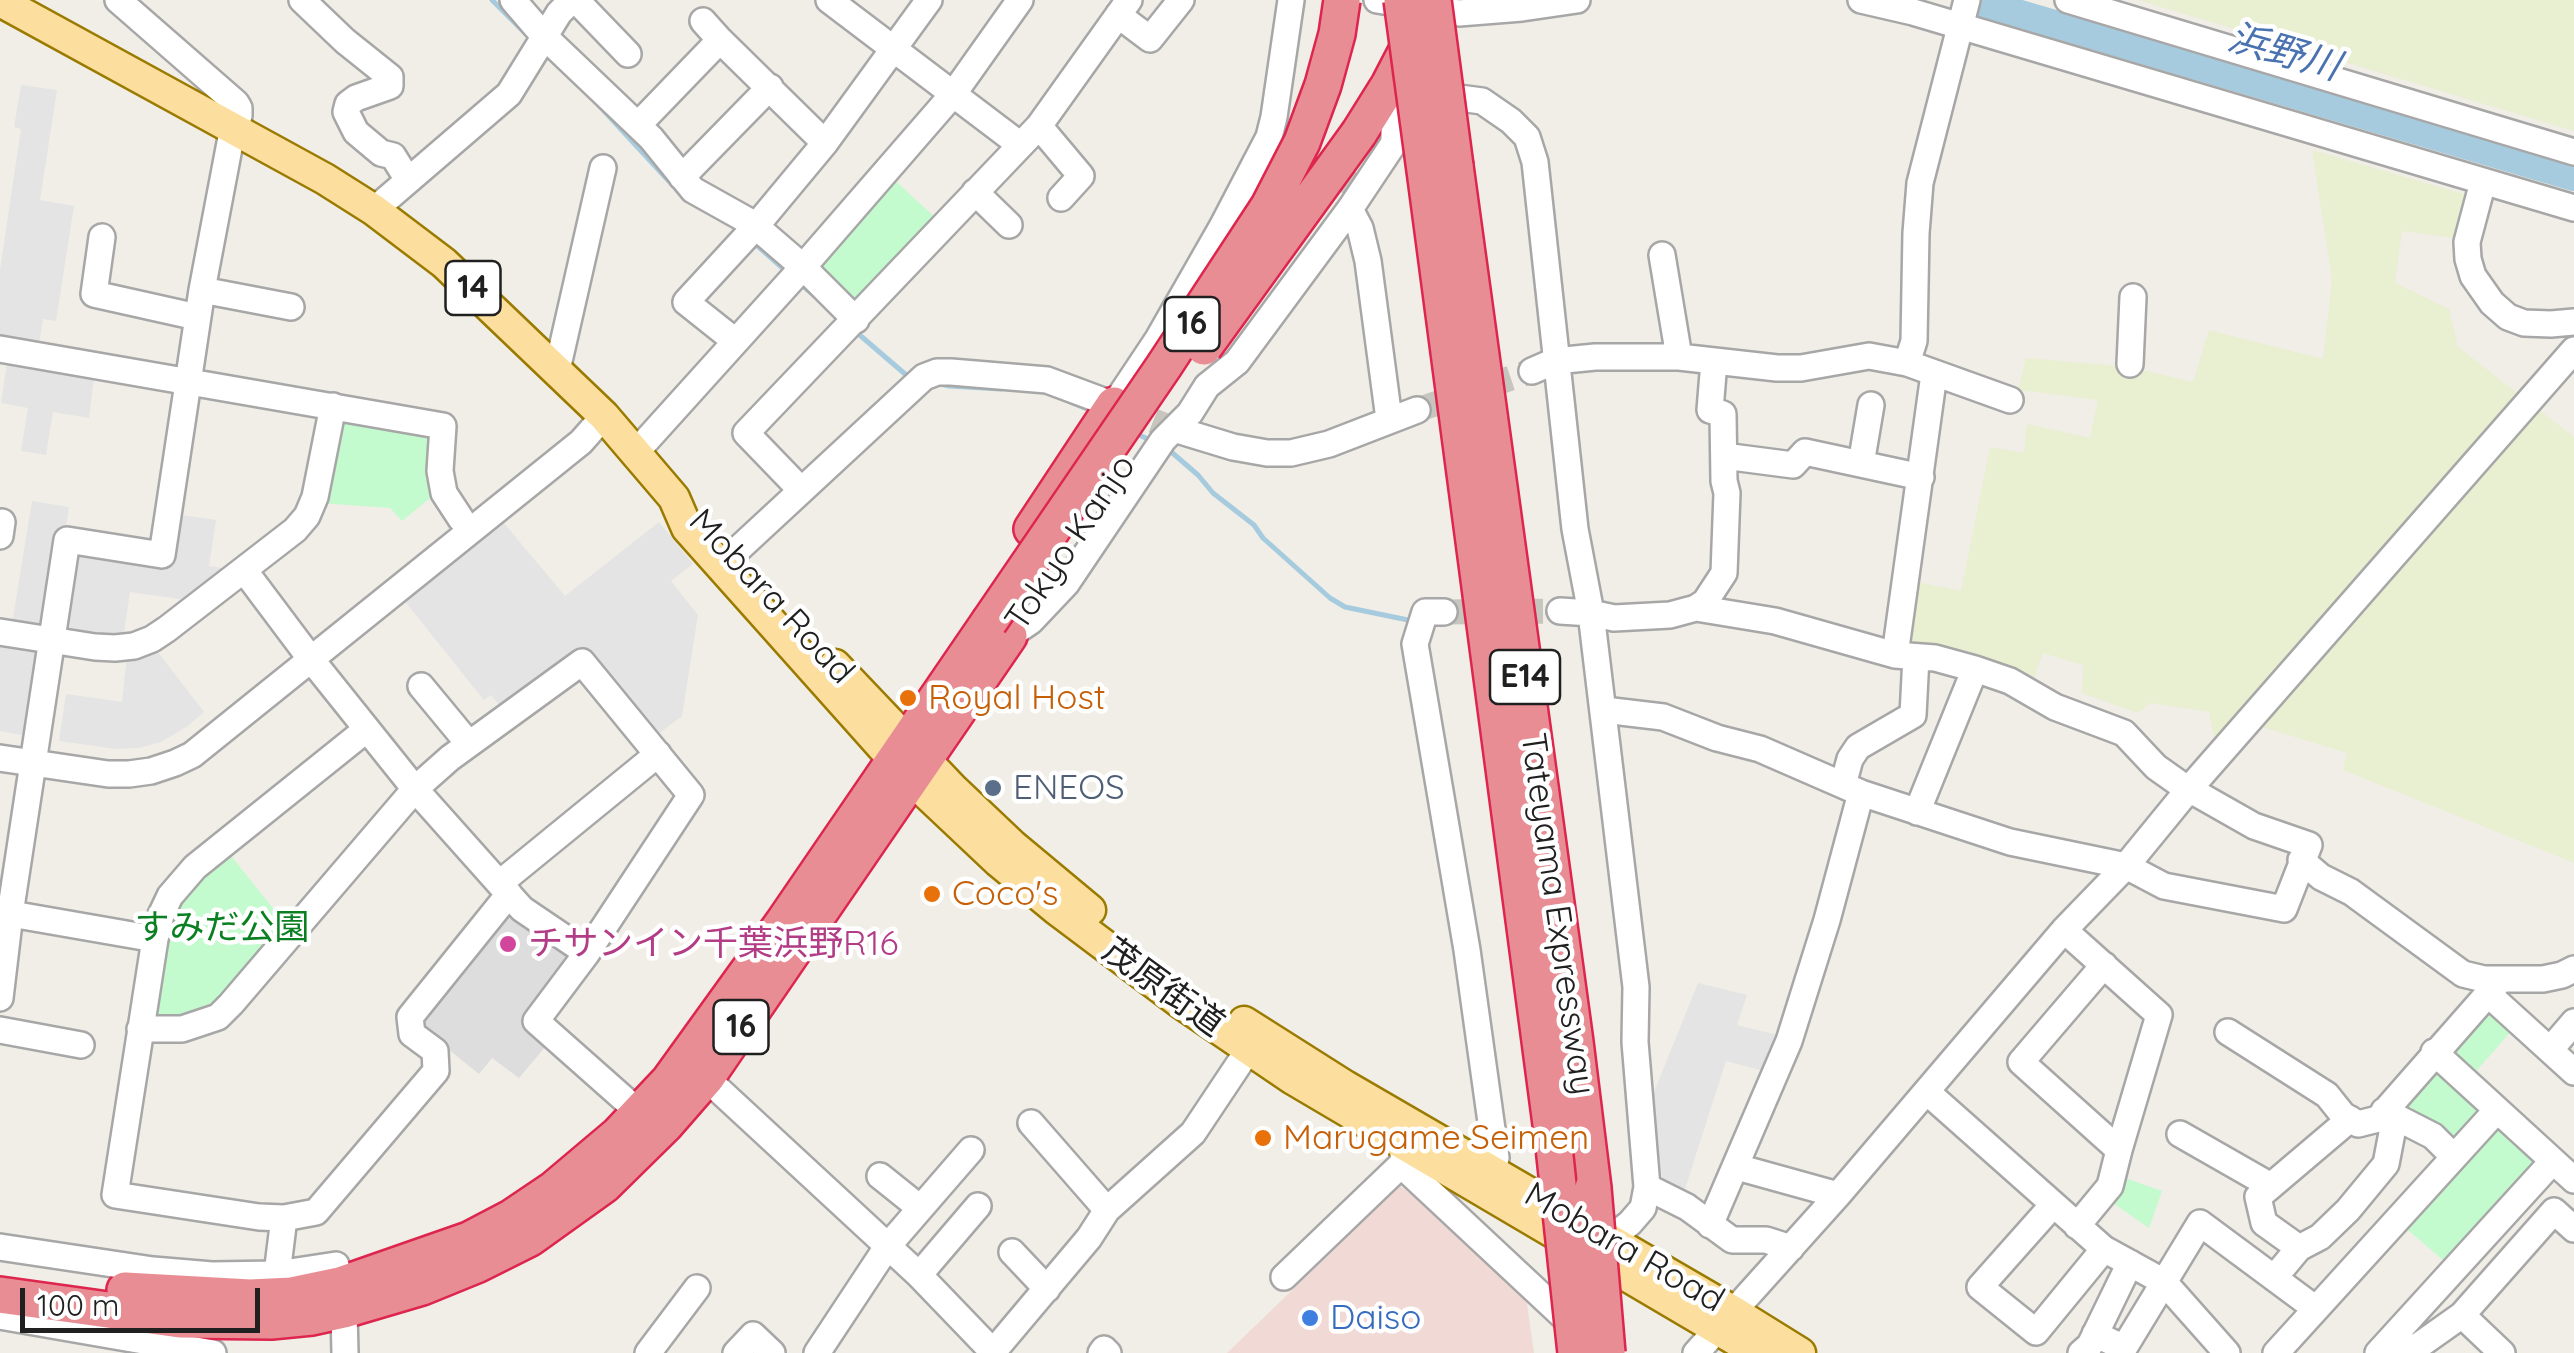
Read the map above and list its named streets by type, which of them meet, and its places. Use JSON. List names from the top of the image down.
{
  "streets": {
    "highway": [
      "16",
      "Tokyo Kanjo",
      "E14",
      "Tateyama Expressway"
    ],
    "main road": ["14", "Mobara Road", "茂原街道"]
  },
  "crossings": [
    ["16", "Tokyo Kanjo"],
    ["16", "Mobara Road"],
    ["16", "茂原街道"],
    ["Tokyo Kanjo", "Mobara Road"],
    ["Tokyo Kanjo", "Tateyama Expressway"],
    ["Tokyo Kanjo", "茂原街道"],
    ["Mobara Road", "茂原街道"]
  ],
  "water": ["浜野川"],
  "parks": ["すみだ公園"],
  "places": [
    "Royal Host",
    "ENEOS",
    "Coco's",
    "チサンイン千葉浜野R16",
    "Marugame Seimen",
    "Daiso"
  ],
  "scale_bar": "100 m"
}
